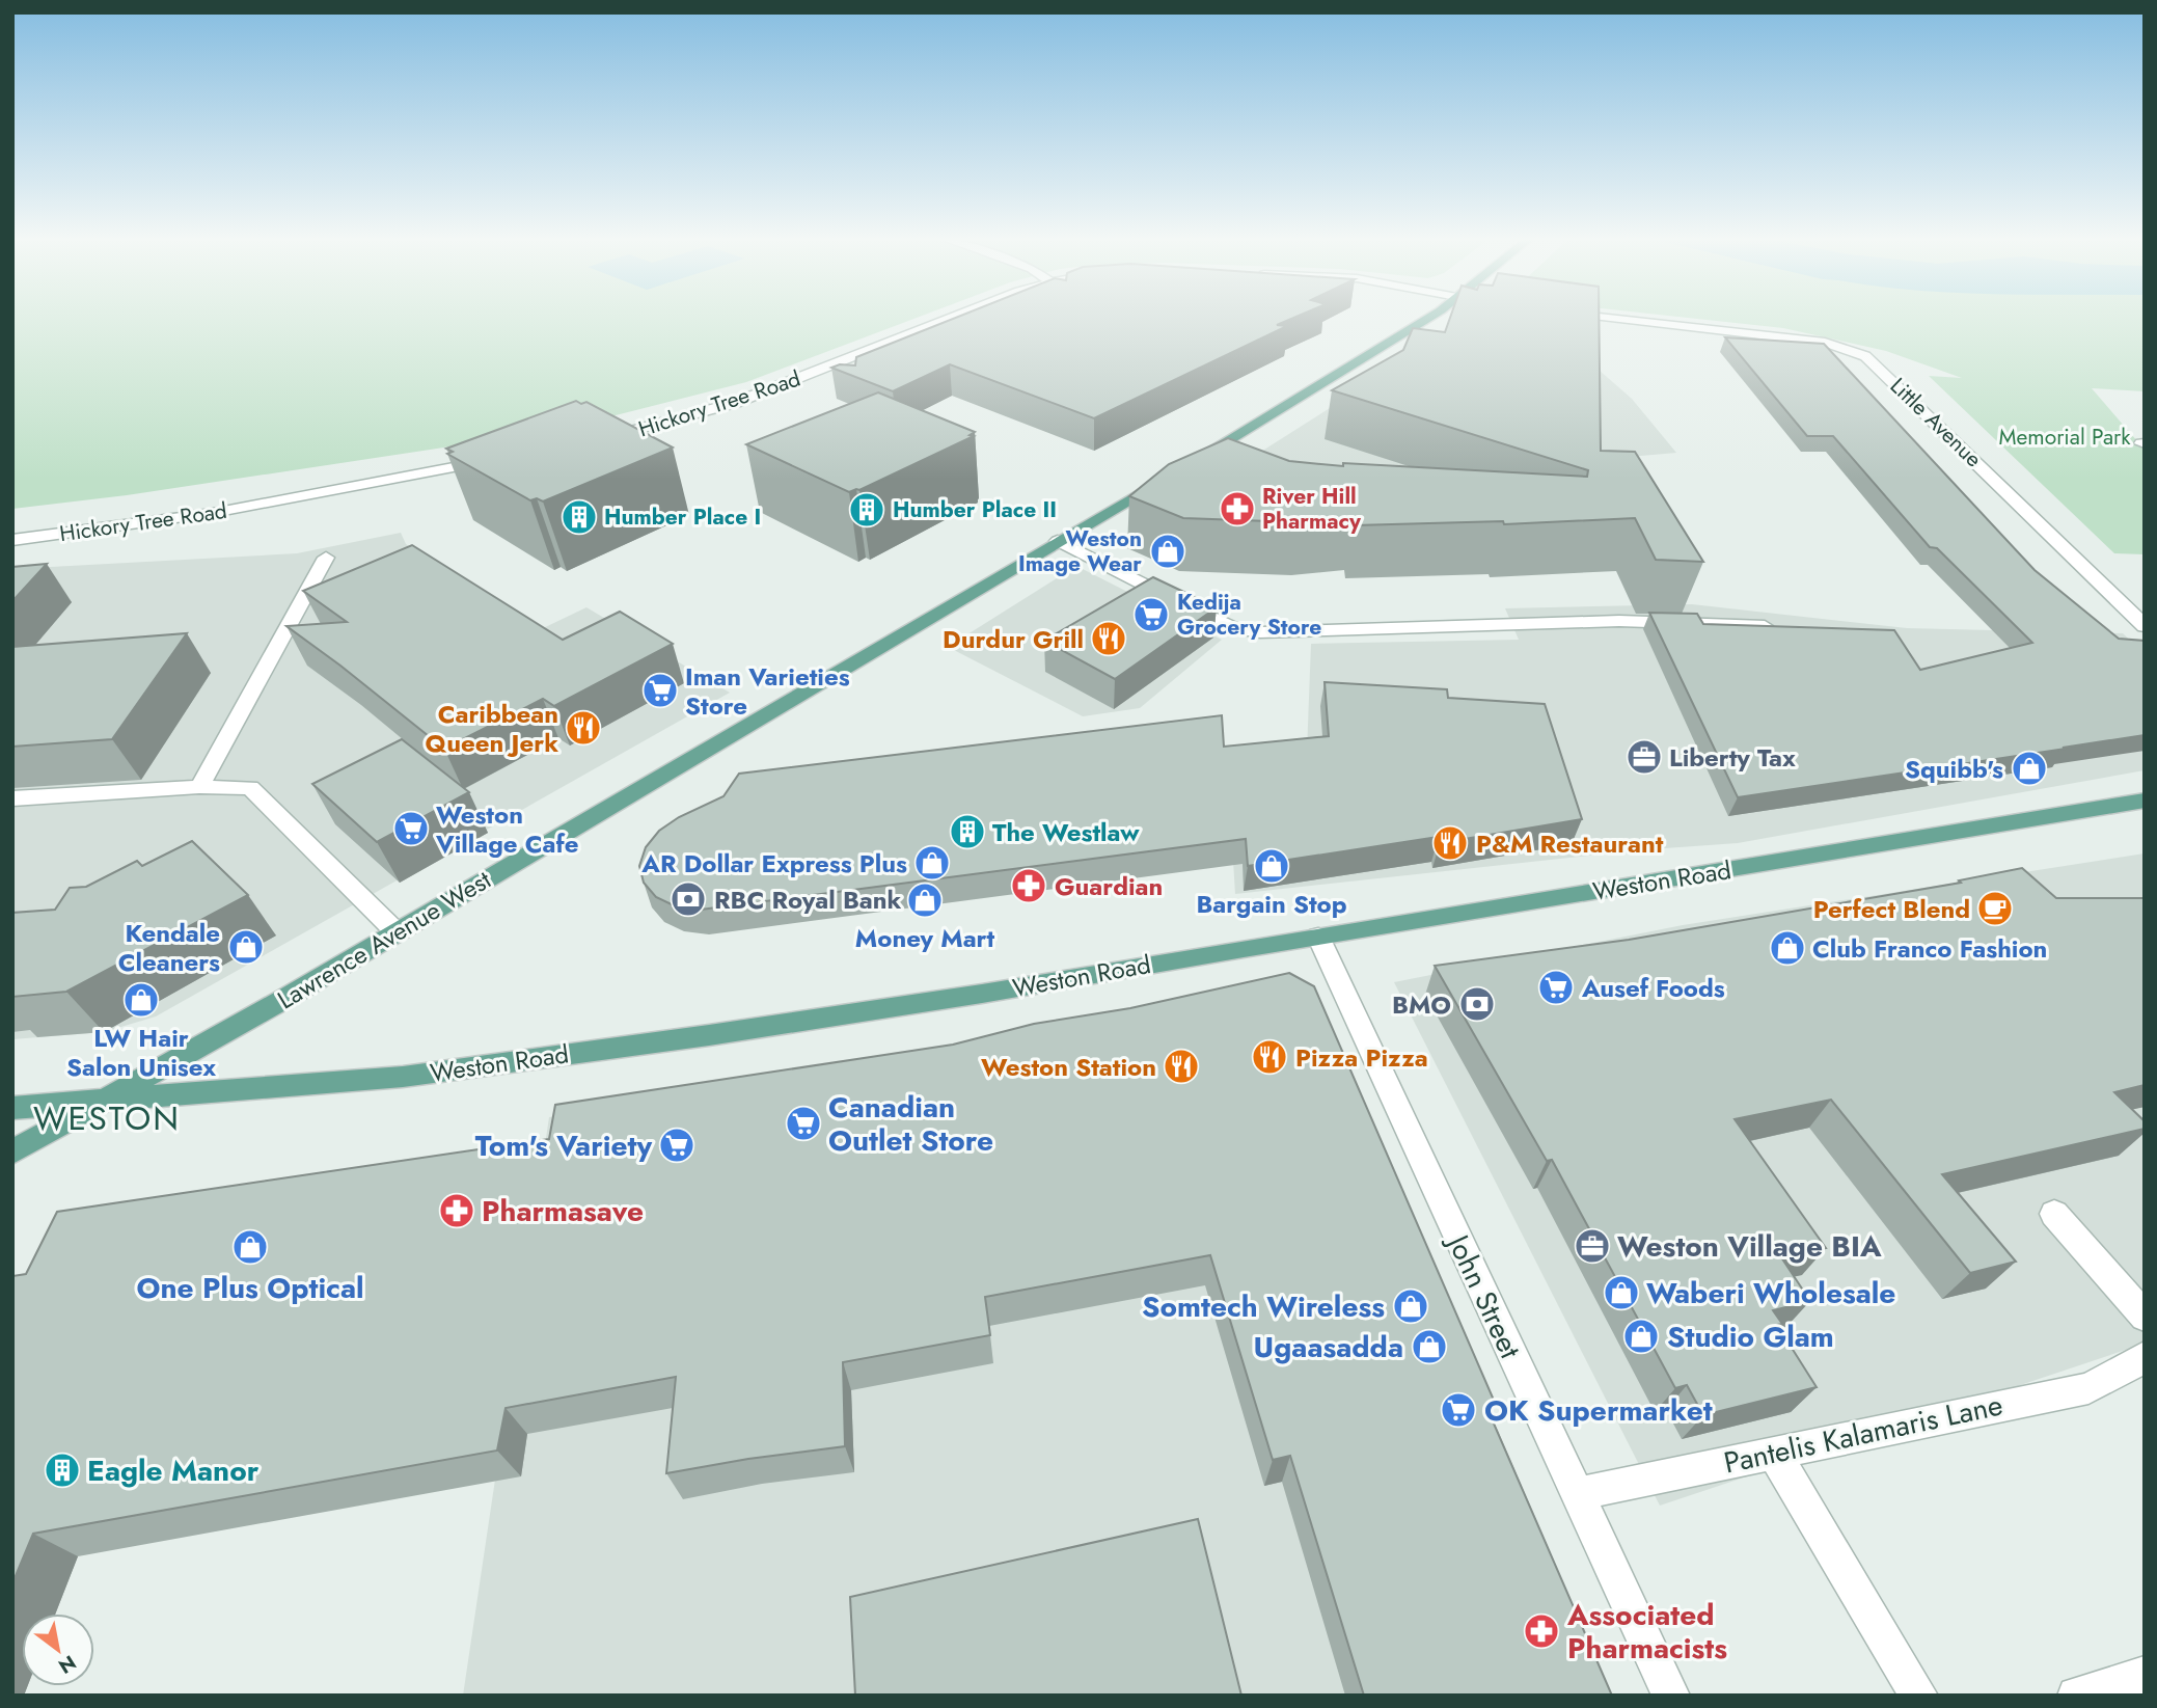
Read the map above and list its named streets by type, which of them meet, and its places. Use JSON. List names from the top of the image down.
{
  "streets": {
    "main road": ["Weston Road", "Lawrence Avenue West"],
    "street": [
      "Hickory Tree Road",
      "Little Avenue",
      "John Street",
      "Pantelis Kalamaris Lane"
    ]
  },
  "crossings": [
    ["Weston Road", "Lawrence Avenue West"],
    ["Weston Road", "John Street"],
    ["John Street", "Pantelis Kalamaris Lane"]
  ],
  "districts": ["WESTON"],
  "parks": ["Memorial Park"],
  "places": {
    "pharmacy": [
      "River Hill Pharmacy",
      "Guardian",
      "Pharmasave",
      "Associated Pharmacists"
    ],
    "building": [
      "Humber Place II",
      "Humber Place I",
      "The Westlaw",
      "Eagle Manor"
    ],
    "shop": [
      "Weston Image Wear",
      "Squibb's",
      "AR Dollar Express Plus",
      "Bargain Stop",
      "Money Mart",
      "Kendale Cleaners",
      "Club Franco Fashion",
      "LW Hair Salon Unisex",
      "One Plus Optical",
      "Waberi Wholesale",
      "Somtech Wireless",
      "Studio Glam",
      "Ugaasadda"
    ],
    "supermarket": [
      "Kedija Grocery Store",
      "Iman Varieties Store",
      "Weston Village Cafe",
      "Ausef Foods",
      "Canadian Outlet Store",
      "Tom's Variety",
      "OK Supermarket"
    ],
    "restaurant": [
      "Durdur Grill",
      "Caribbean Queen Jerk",
      "P&M Restaurant",
      "Pizza Pizza",
      "Weston Station"
    ],
    "office": ["Liberty Tax", "Weston Village BIA"],
    "bank": ["RBC Royal Bank", "BMO"],
    "cafe": ["Perfect Blend"]
  },
  "north": "bottom right"
}
